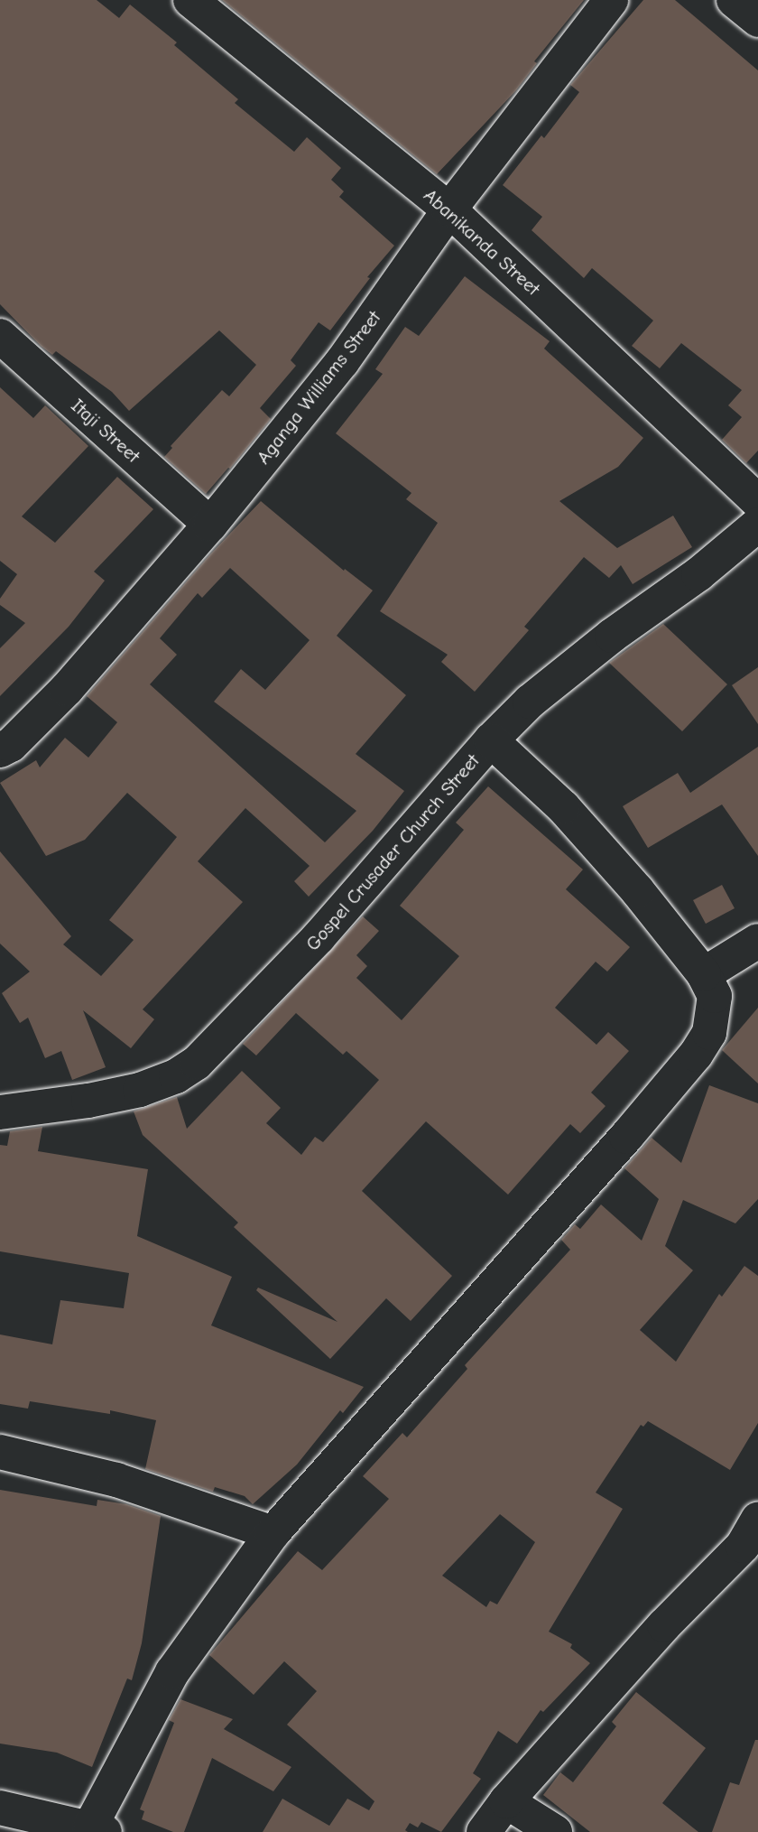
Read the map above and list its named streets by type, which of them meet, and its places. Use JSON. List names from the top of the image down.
{
  "streets": {
    "street": [
      "Abanikanda Street",
      "Aganga Williams Street",
      "Itaji Street",
      "Gospel Crusader Church Street"
    ]
  },
  "crossings": [
    ["Abanikanda Street", "Aganga Williams Street"],
    ["Aganga Williams Street", "Itaji Street"]
  ]
}
